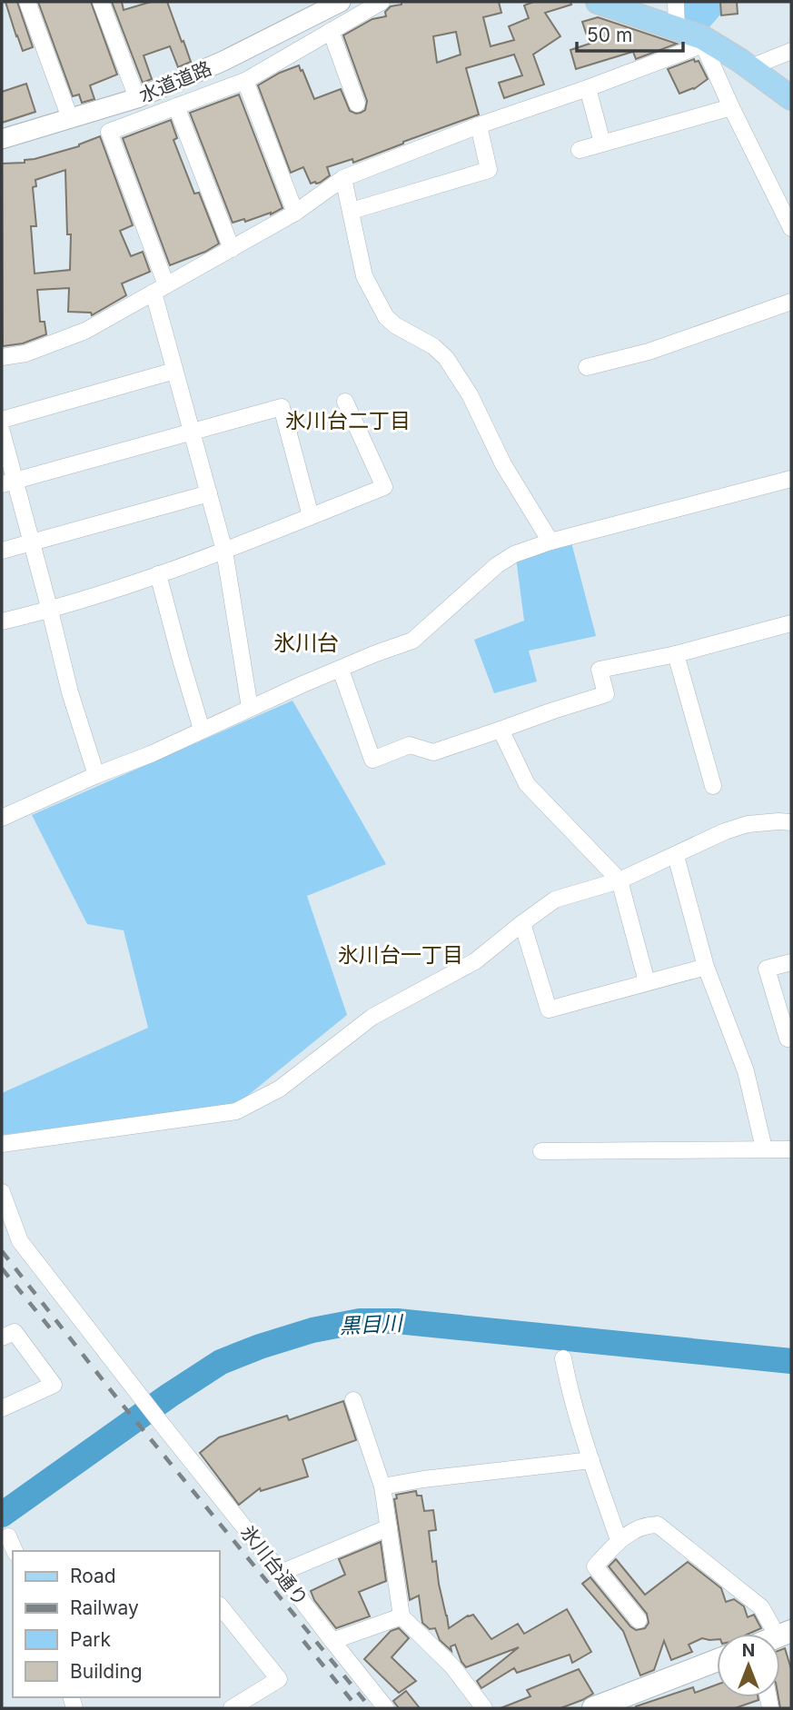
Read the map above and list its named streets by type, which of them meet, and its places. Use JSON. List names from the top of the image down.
{
  "streets": {
    "street": ["水道道路", "氷川台通り"]
  },
  "districts": ["氷川台二丁目", "氷川台", "氷川台一丁目"],
  "water": ["黒目川"],
  "legend": [
    "Road",
    "Railway",
    "Park",
    "Building"
  ],
  "scale_bar": "50 m",
  "north": "top"
}
